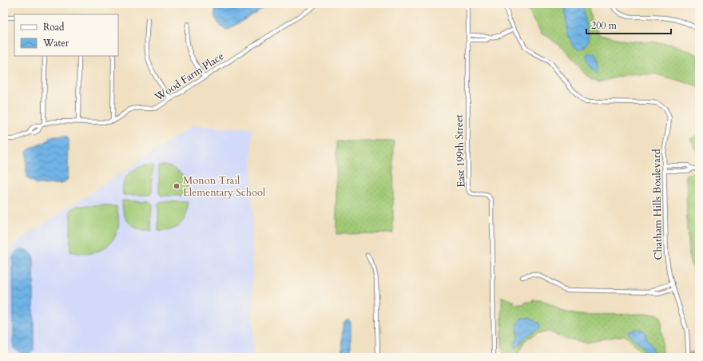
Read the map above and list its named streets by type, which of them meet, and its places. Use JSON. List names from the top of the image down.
{
  "streets": {
    "street": ["Wood Farm Place", "East 199th Street", "Chatham Hills Boulevard"]
  },
  "places": ["Monon Trail Elementary School"],
  "legend": ["Road", "Water"],
  "scale_bar": "200 m"
}
